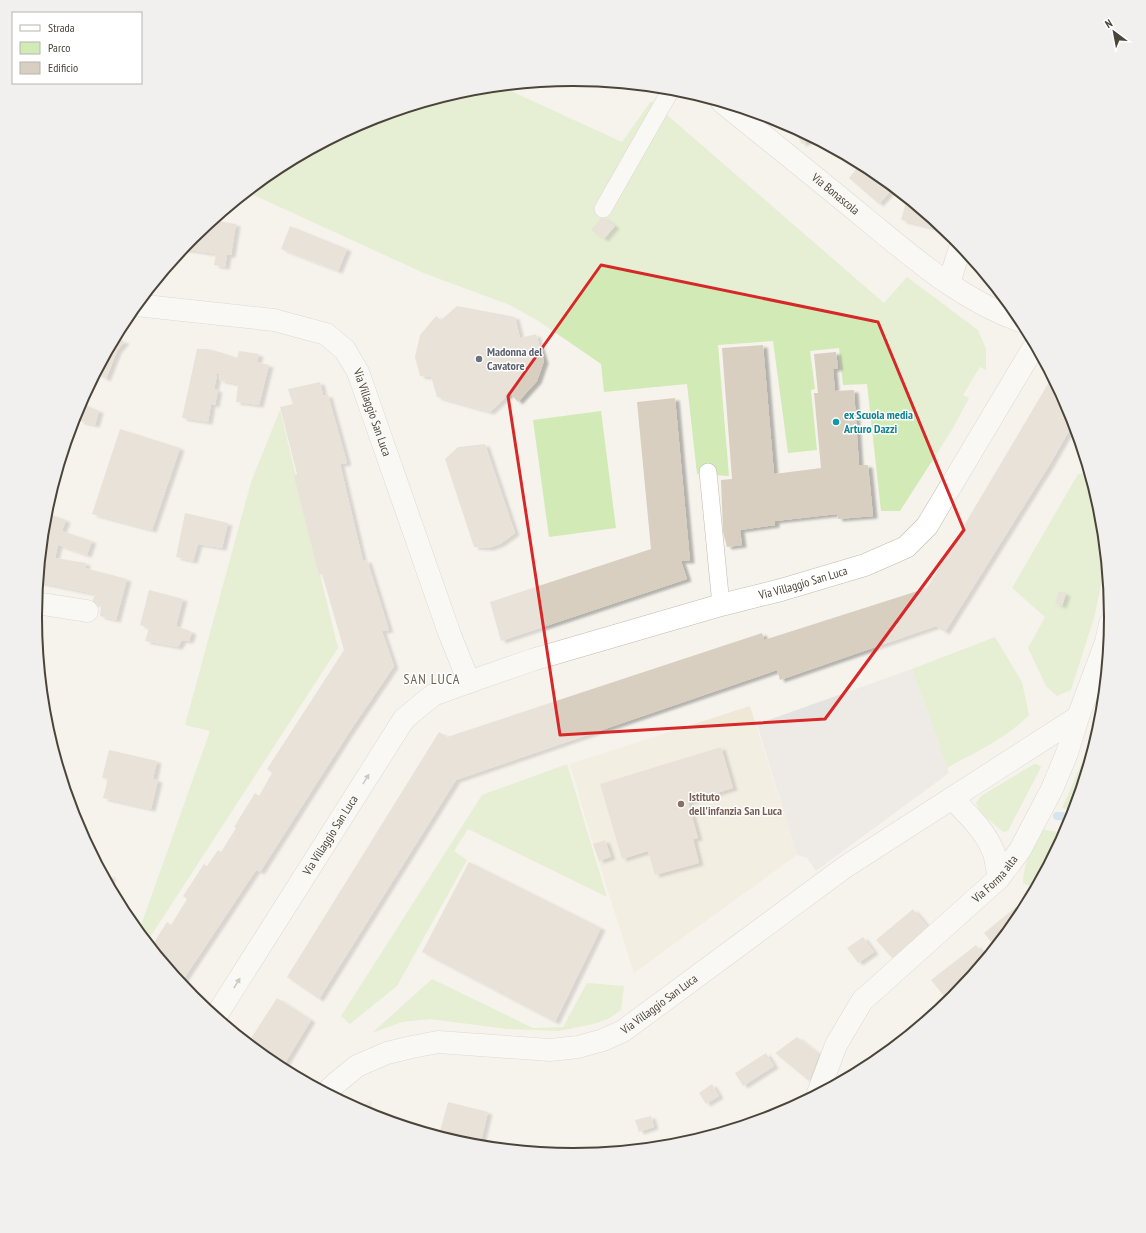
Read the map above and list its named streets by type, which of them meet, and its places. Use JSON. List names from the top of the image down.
{
  "streets": {
    "street": ["Via Bonascola", "Via Villaggio San Luca", "Via Forma alta"]
  },
  "crossings": [
    ["Via Villaggio San Luca", "Via Forma alta"]
  ],
  "districts": ["SAN LUCA"],
  "places": ["Madonna del Cavatore", "ex Scuola media Arturo Dazzi", "Istituto dell'infanzia San Luca"],
  "legend": ["Strada", "Parco", "Edificio"],
  "north": "top left"
}
